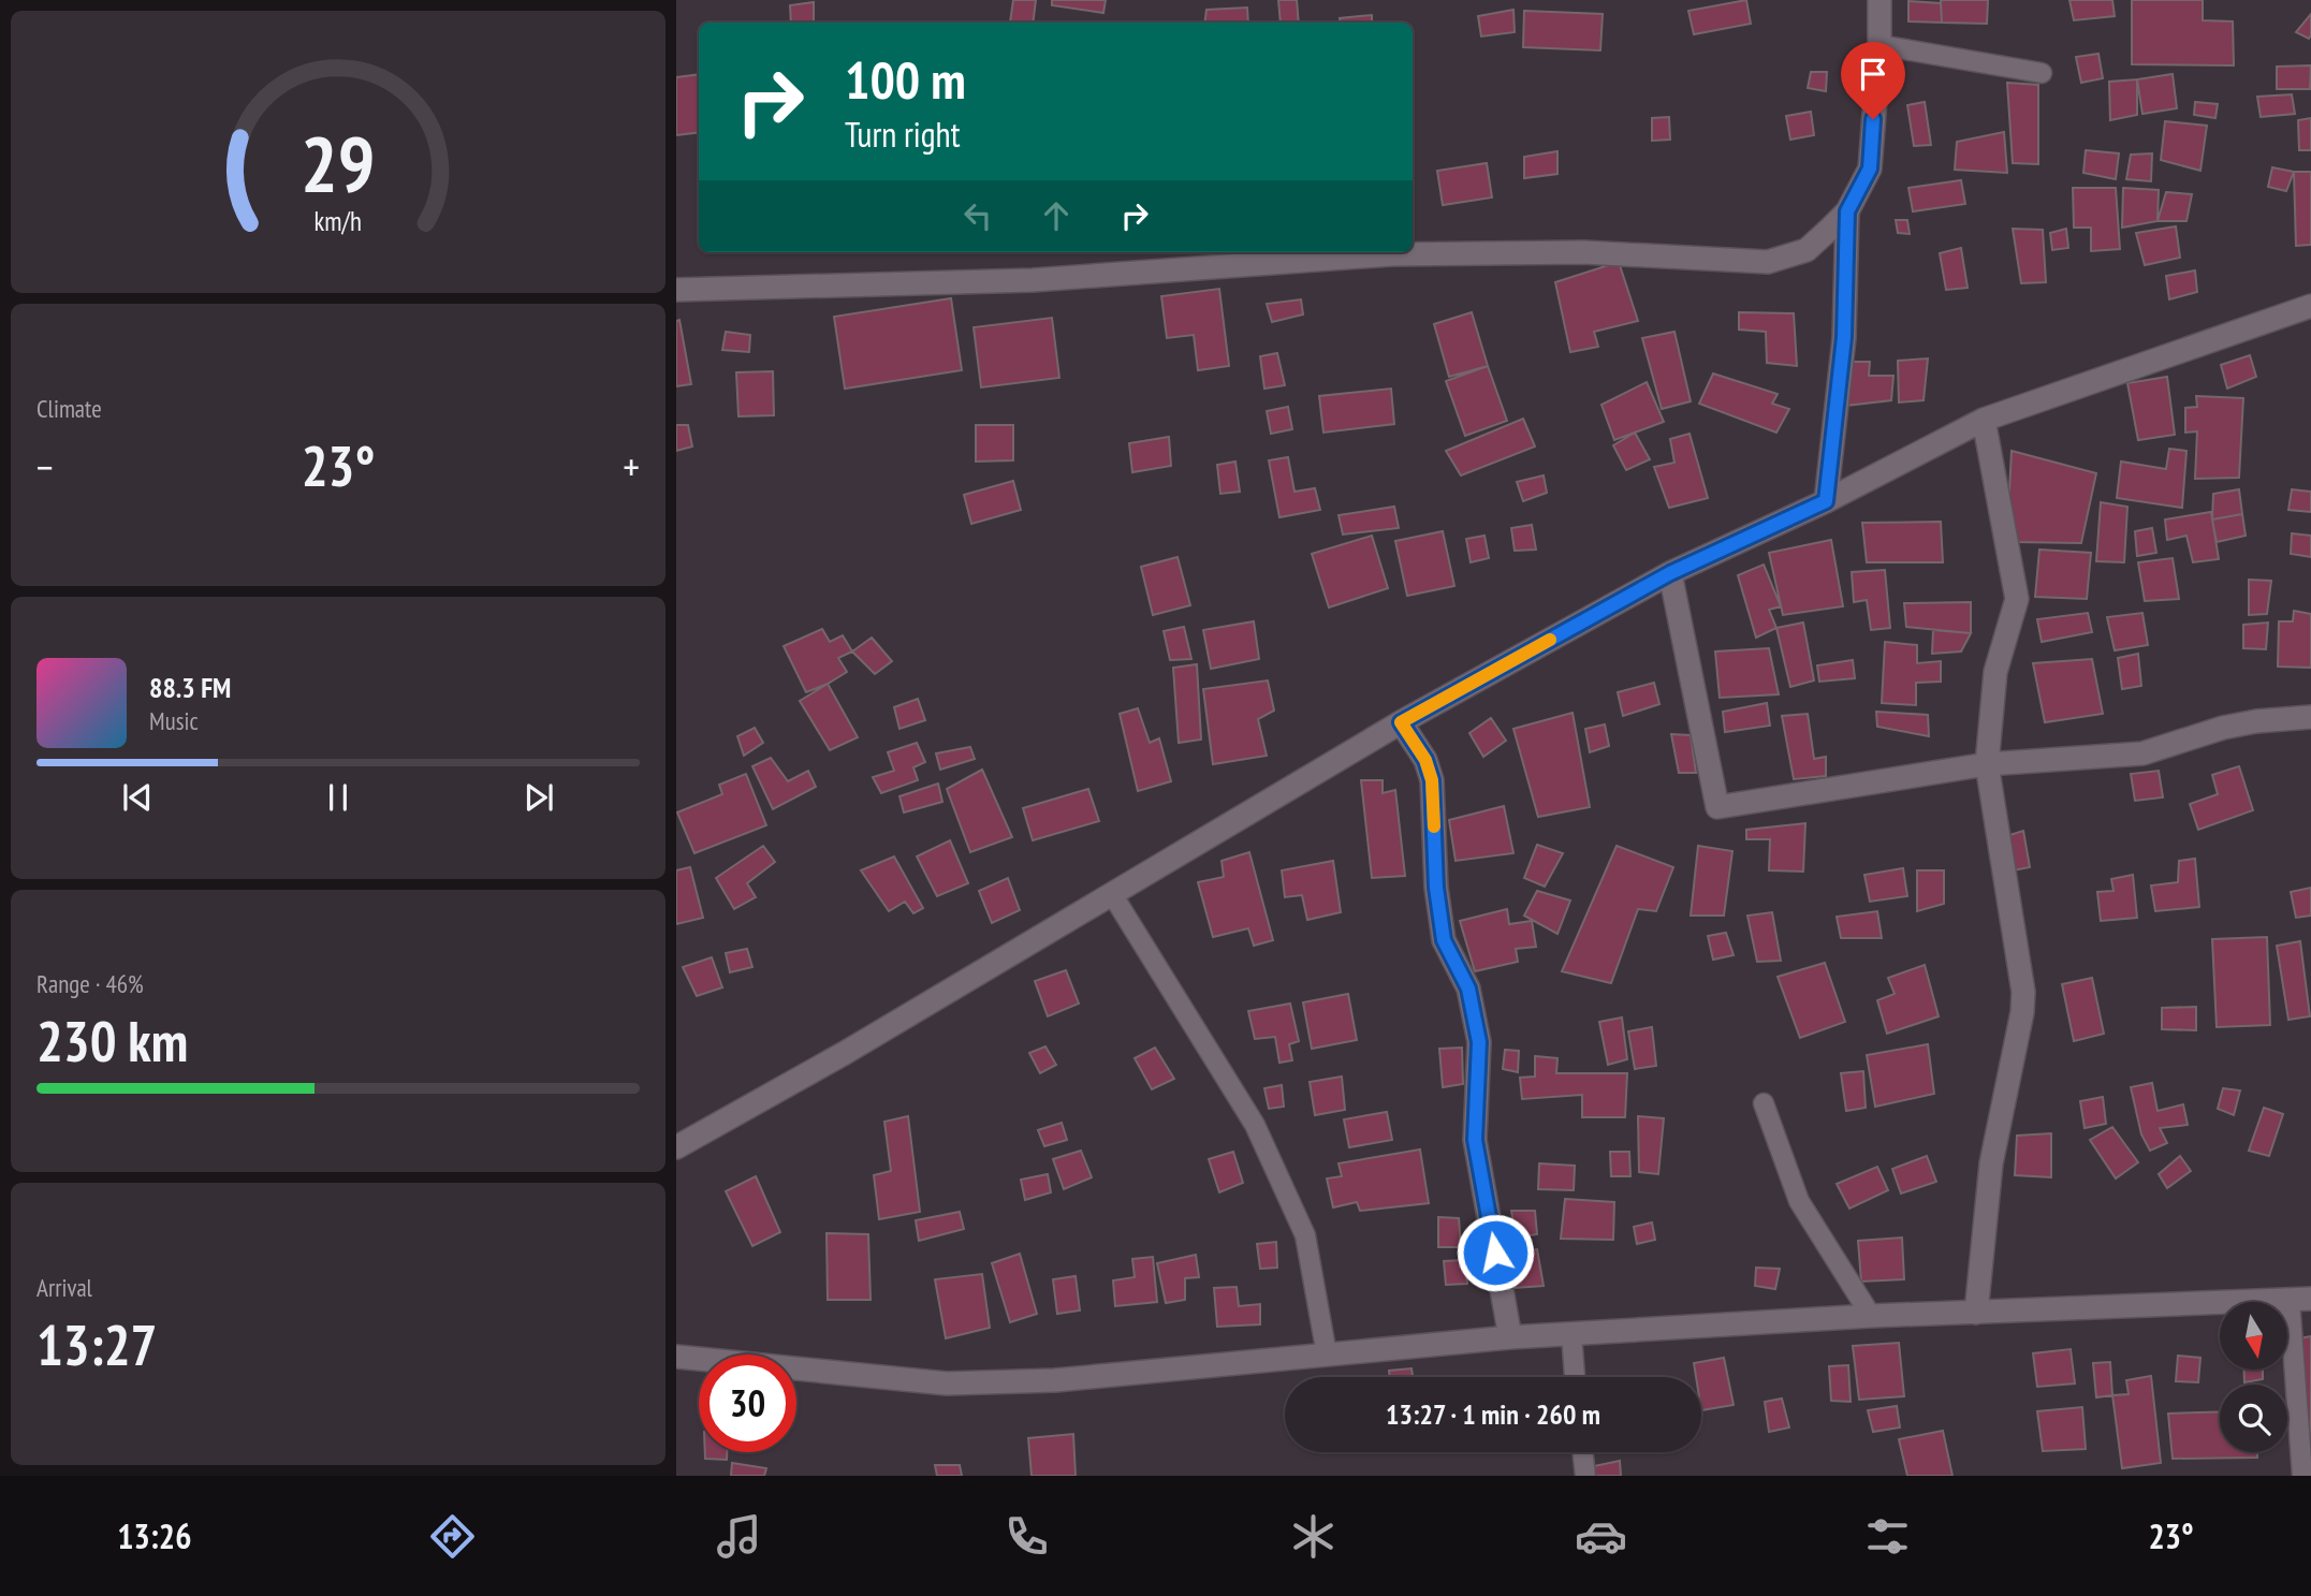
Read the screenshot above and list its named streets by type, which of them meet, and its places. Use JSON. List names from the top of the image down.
{
  "north": "bottom",
  "page": {
    "turn": ["100 m", "Turn right"],
    "tile": [
      "Climate",
      ["Range · 46%", "230 km"],
      ["Arrival", "13:27"]
    ],
    "heat": ["−", "23°", "+"],
    "song": ["88.3 FM", "Music"],
    "limit": "30",
    "trip": "13:27 · 1 min · 260 m",
    "tabs": ["13:26", "23°"],
    "gauge": ["29", "km/h"]
  }
}
